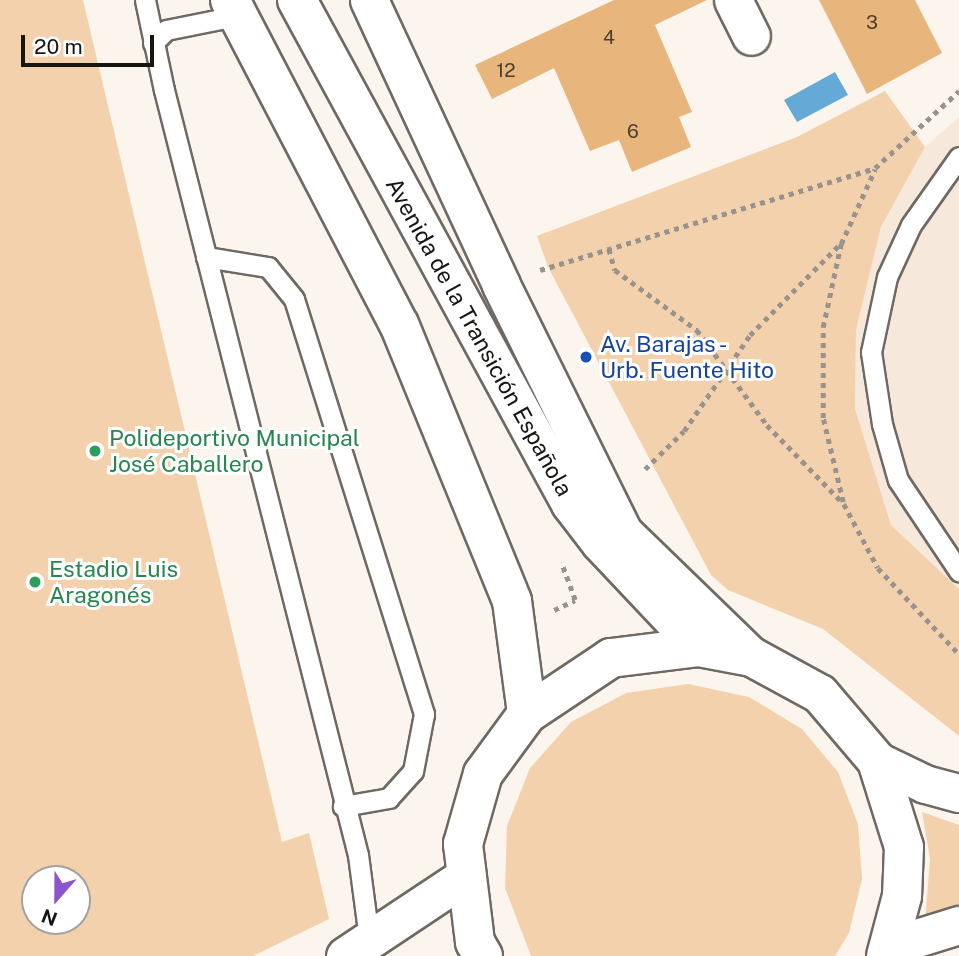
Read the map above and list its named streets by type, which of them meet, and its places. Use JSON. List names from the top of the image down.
{
  "streets": {
    "main road": ["Avenida de la Transición Española"]
  },
  "places": ["Av. Barajas - Urb. Fuente Hito", "Polideportivo Municipal José Caballero", "Estadio Luis Aragonés"],
  "house_numbers": [
    "3",
    "4",
    "12",
    "6"
  ],
  "scale_bar": "20 m",
  "north": "bottom"
}
